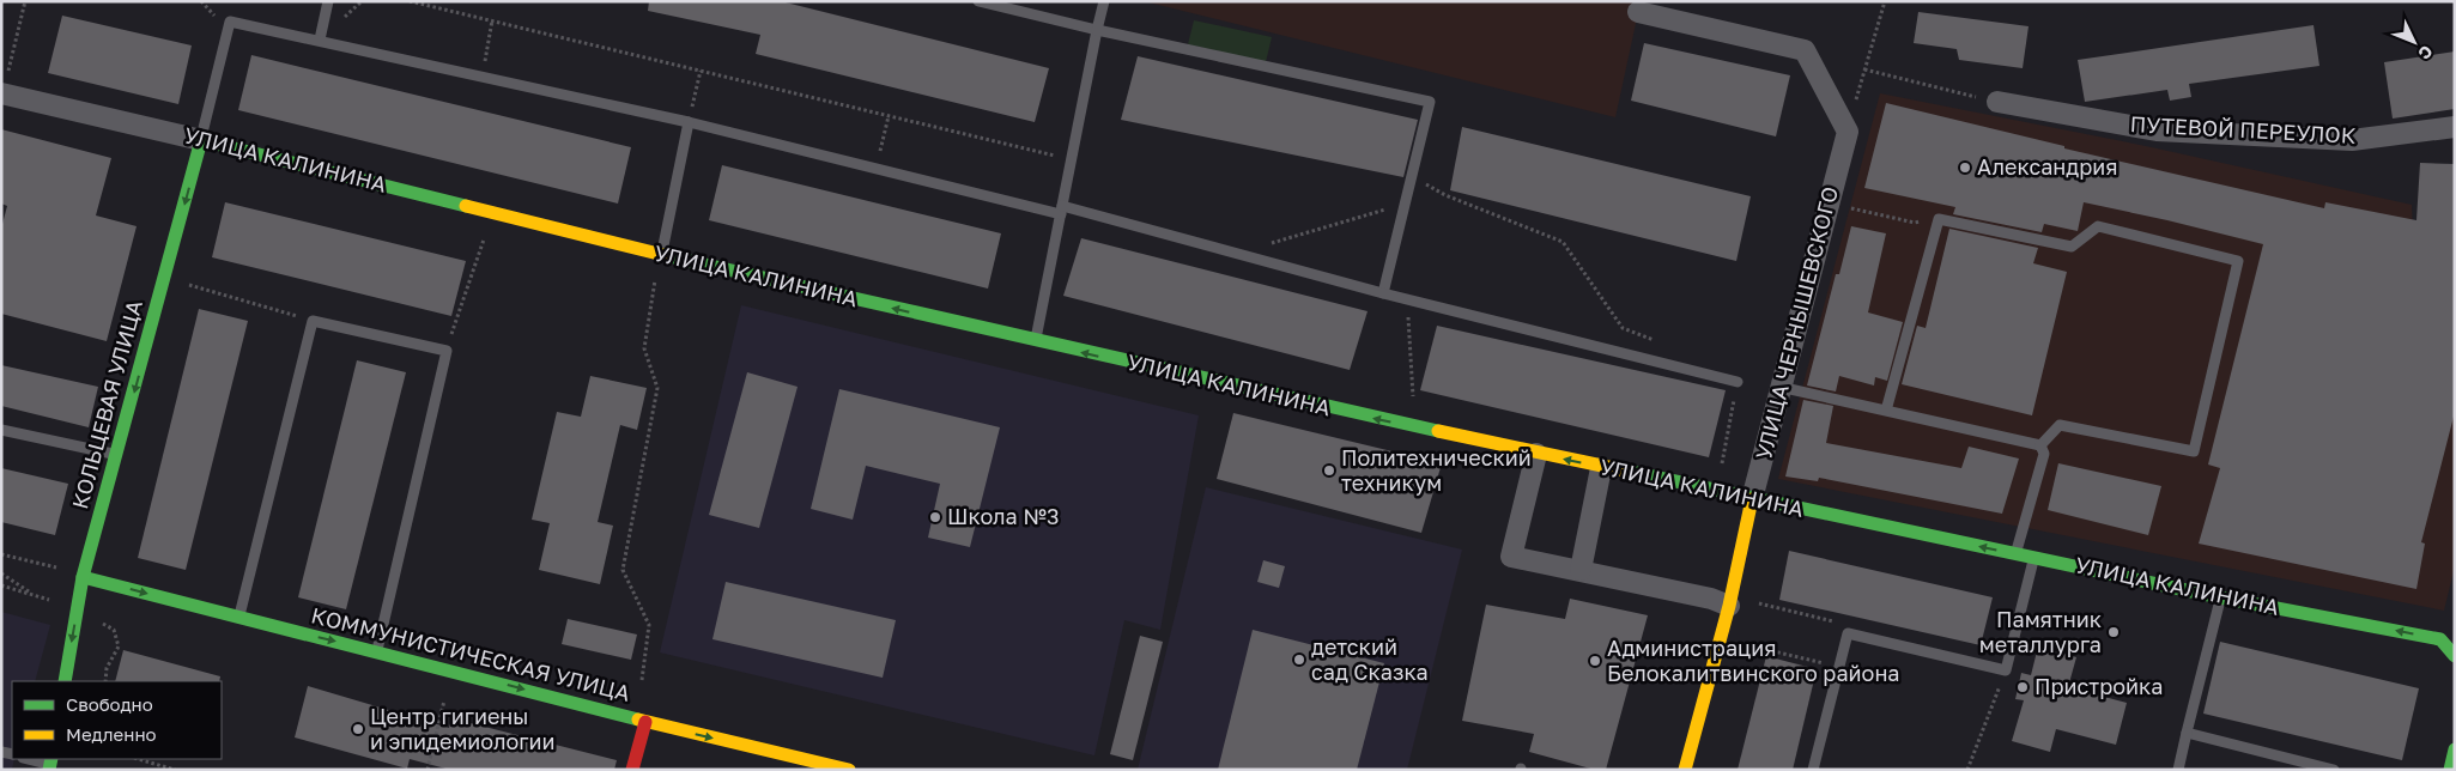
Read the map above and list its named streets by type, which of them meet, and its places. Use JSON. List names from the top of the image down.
{
  "streets": {
    "street": [
      "ПУТЕВОЙ ПЕРЕУЛОК",
      "УЛИЦА КАЛИНИНА",
      "УЛИЦА ЧЕРНЫШЕВСКОГО",
      "КОЛЬЦЕВАЯ УЛИЦА",
      "КОММУНИСТИЧЕСКАЯ УЛИЦА"
    ]
  },
  "crossings": [
    ["УЛИЦА КАЛИНИНА", "УЛИЦА ЧЕРНЫШЕВСКОГО"],
    ["УЛИЦА КАЛИНИНА", "КОЛЬЦЕВАЯ УЛИЦА"],
    ["КОЛЬЦЕВАЯ УЛИЦА", "КОММУНИСТИЧЕСКАЯ УЛИЦА"]
  ],
  "one_way": ["УЛИЦА КАЛИНИНА", "КОЛЬЦЕВАЯ УЛИЦА", "КОММУНИСТИЧЕСКАЯ УЛИЦА"],
  "places": [
    "Александрия",
    "Политехнический техникум",
    "Школа №3",
    "Памятник металлурга",
    "детский сад Сказка",
    "Администрация Белокалитвинского района",
    "Пристройка",
    "Центр гигиены и эпидемиологии"
  ],
  "legend": ["Свободно", "Медленно"],
  "north": "bottom right"
}
